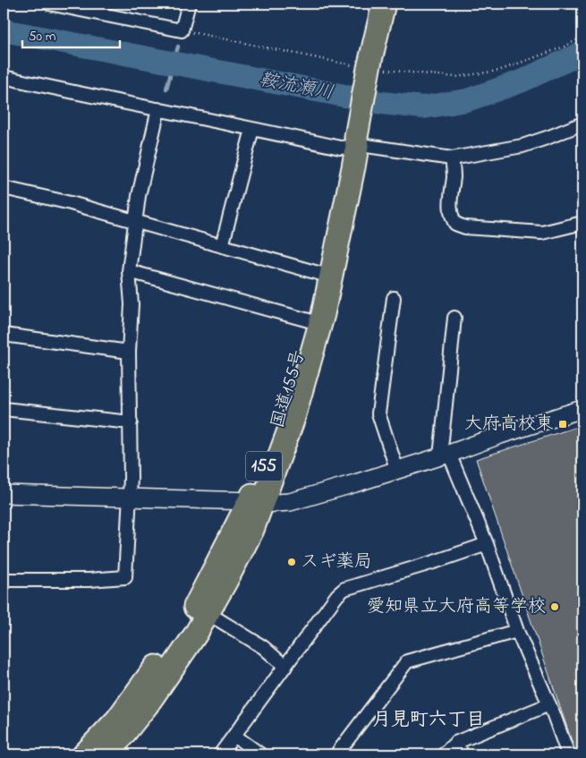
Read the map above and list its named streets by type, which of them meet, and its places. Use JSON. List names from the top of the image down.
{
  "streets": {
    "highway": ["国道155号", "155"]
  },
  "districts": ["月見町六丁目"],
  "water": ["鞍流瀬川"],
  "places": {
    "transit": ["大府高校東"],
    "other": ["スギ薬局", "愛知県立大府高等学校"]
  },
  "scale_bar": "50 m"
}
